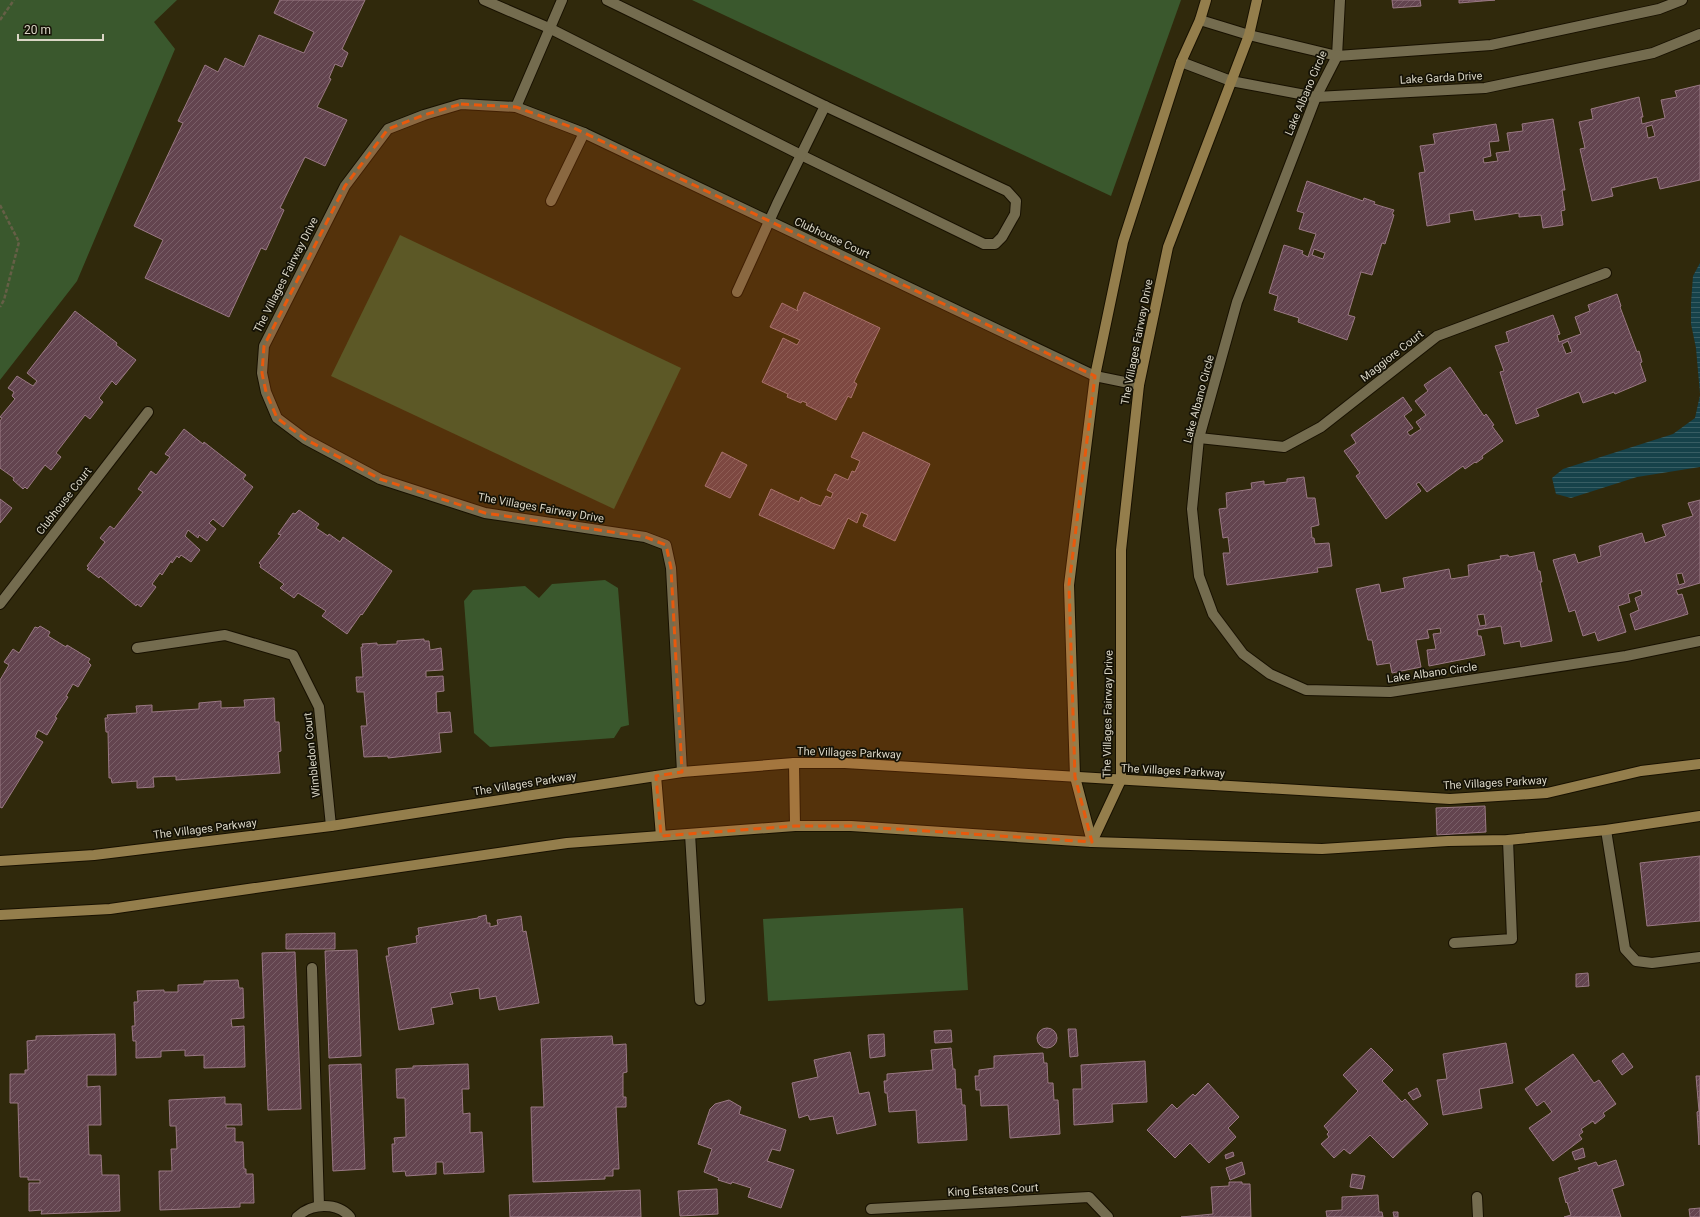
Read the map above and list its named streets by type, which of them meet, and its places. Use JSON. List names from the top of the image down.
{
  "streets": {
    "street": [
      "Lake Garda Drive",
      "Lake Albano Circle",
      "Clubhouse Court",
      "The Villages Fairway Drive",
      "Maggiore Court",
      "The Villages Parkway",
      "Wimbledon Court",
      "King Estates Court"
    ]
  },
  "crossings": [
    ["Lake Garda Drive", "Lake Albano Circle"],
    ["Lake Garda Drive", "The Villages Fairway Drive"],
    ["Lake Albano Circle", "Maggiore Court"],
    ["Clubhouse Court", "The Villages Fairway Drive"],
    ["The Villages Fairway Drive", "The Villages Parkway"],
    ["The Villages Parkway", "Wimbledon Court"]
  ],
  "scale_bar": "20 m"
}
